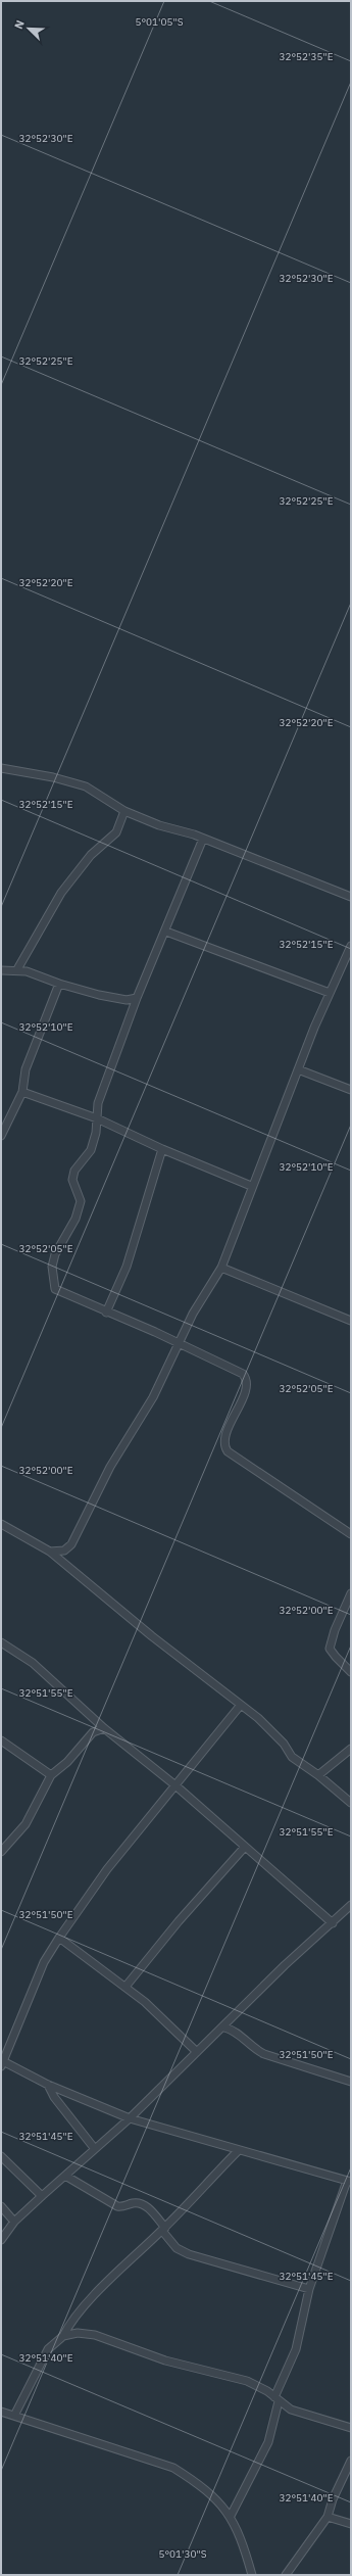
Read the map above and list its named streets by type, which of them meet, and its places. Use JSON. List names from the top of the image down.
{
  "north": "top left",
  "coordinates": [
    "5°01'05\"S",
    "32°52'35\"E",
    "32°52'30\"E",
    "32°52'25\"E",
    "32°52'20\"E",
    "32°52'15\"E",
    "32°52'10\"E",
    "32°52'05\"E",
    "32°52'00\"E",
    "32°51'55\"E",
    "32°51'50\"E",
    "32°51'45\"E",
    "32°51'40\"E",
    "5°01'30\"S"
  ]
}
